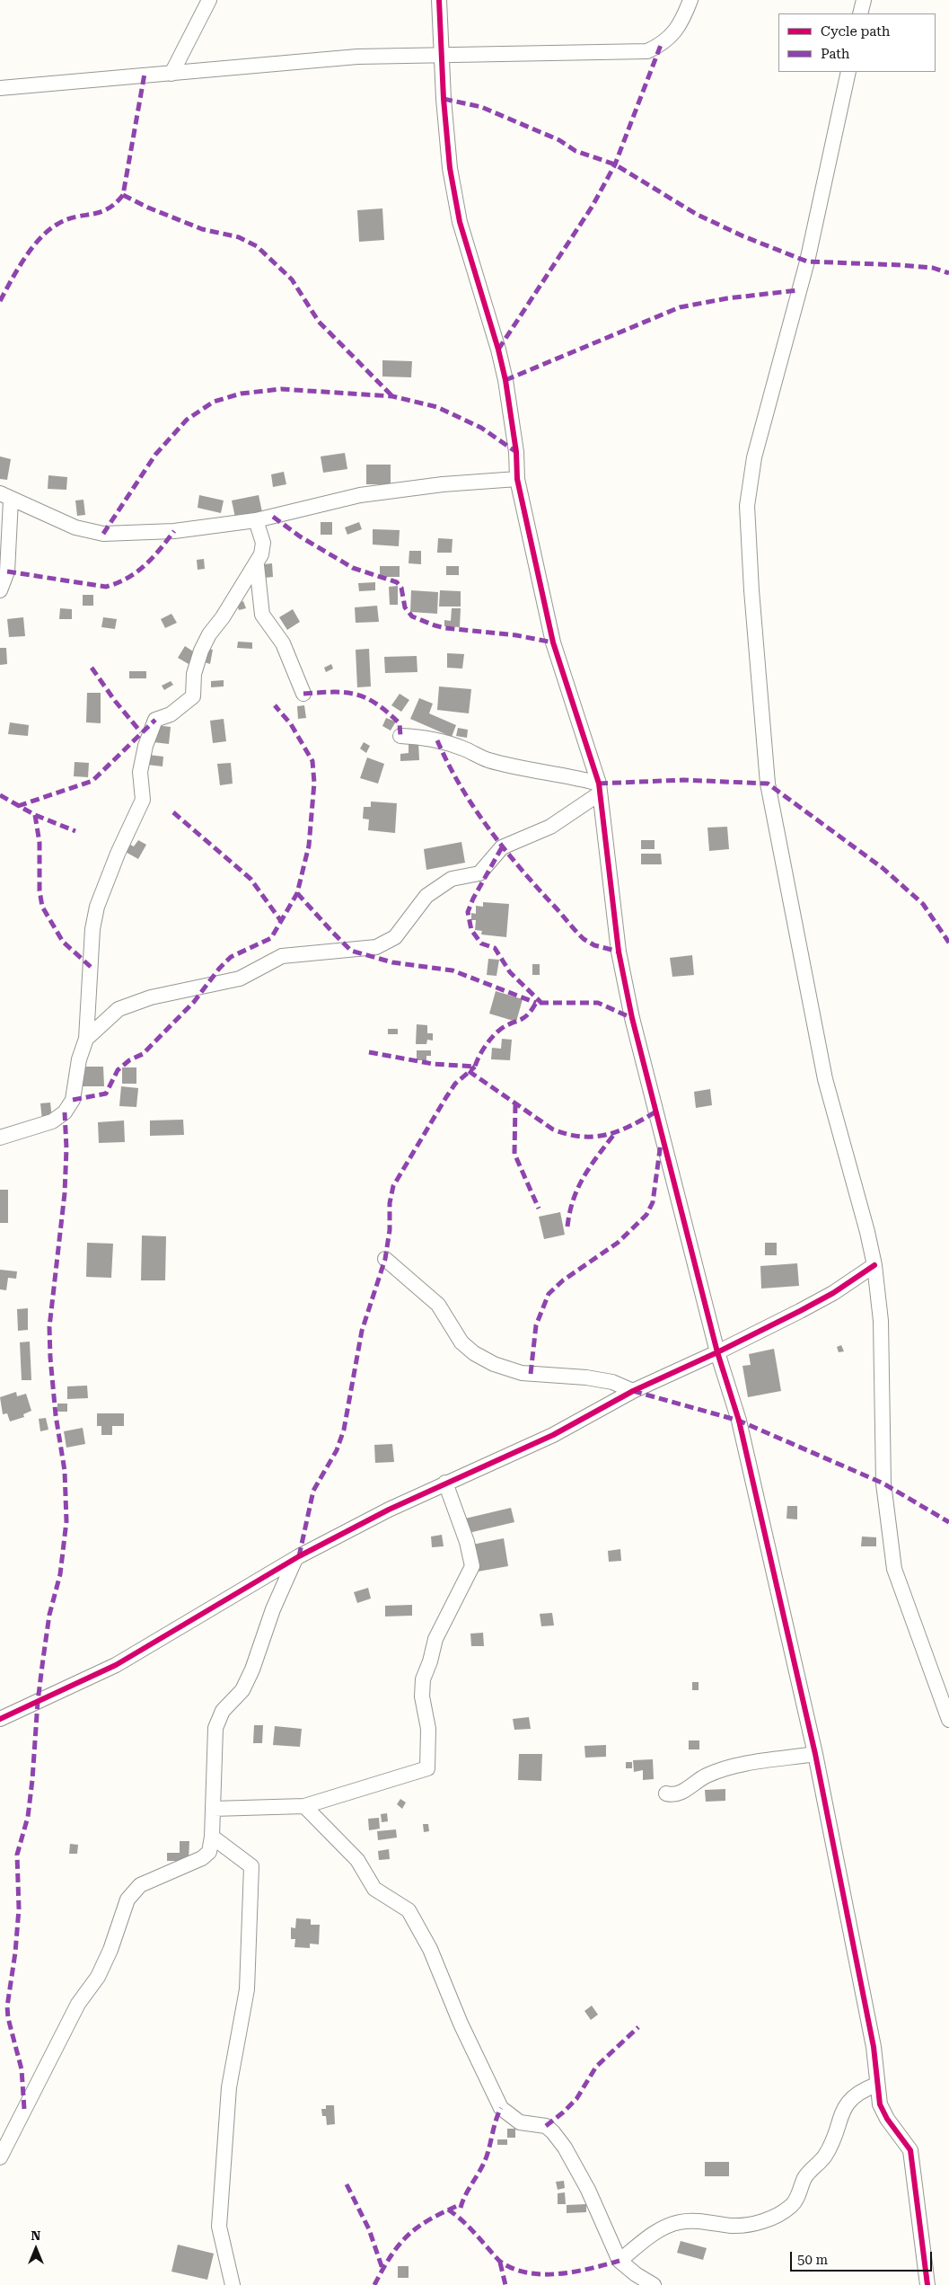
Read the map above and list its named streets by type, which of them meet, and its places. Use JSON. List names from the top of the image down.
{
  "legend": ["Cycle path", "Path"],
  "scale_bar": "50 m",
  "north": "top"
}
